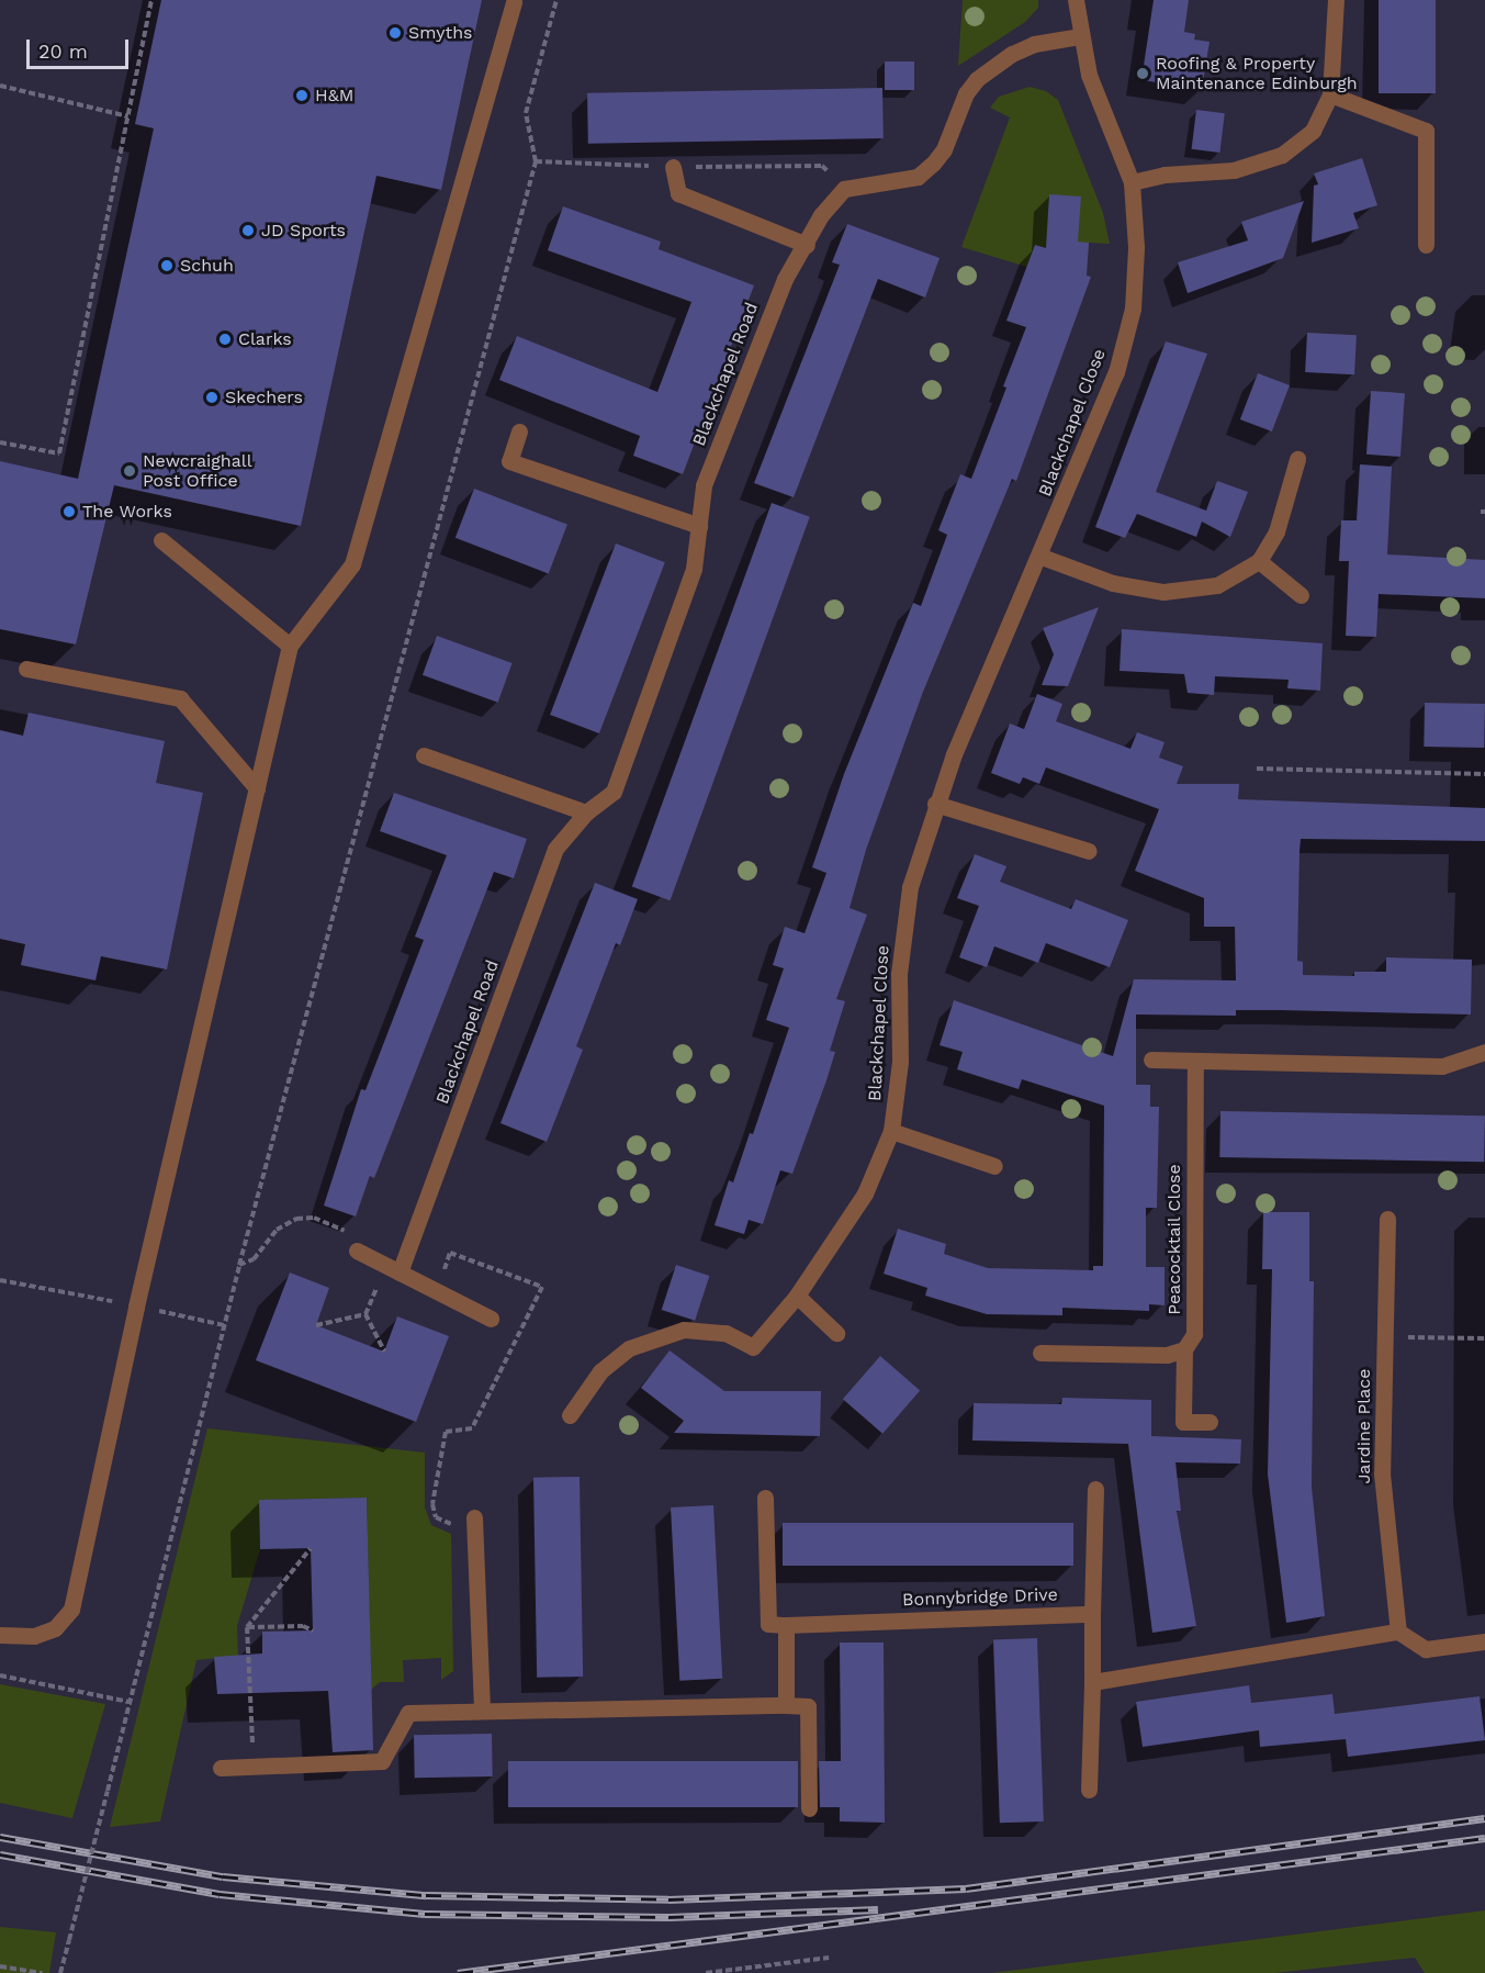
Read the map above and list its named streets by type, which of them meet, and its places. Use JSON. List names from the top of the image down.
{
  "streets": {
    "street": [
      "Blackchapel Road",
      "Blackchapel Close",
      "Peacocktail Close",
      "Jardine Place",
      "Bonnybridge Drive"
    ]
  },
  "crossings": [
    ["Blackchapel Road", "Blackchapel Close"]
  ],
  "places": [
    "Smyths",
    "Roofing & Property Maintenance Edinburgh",
    "H&M",
    "JD Sports",
    "Schuh",
    "Clarks",
    "Skechers",
    "Newcraighall Post Office",
    "The Works"
  ],
  "scale_bar": "20 m"
}
